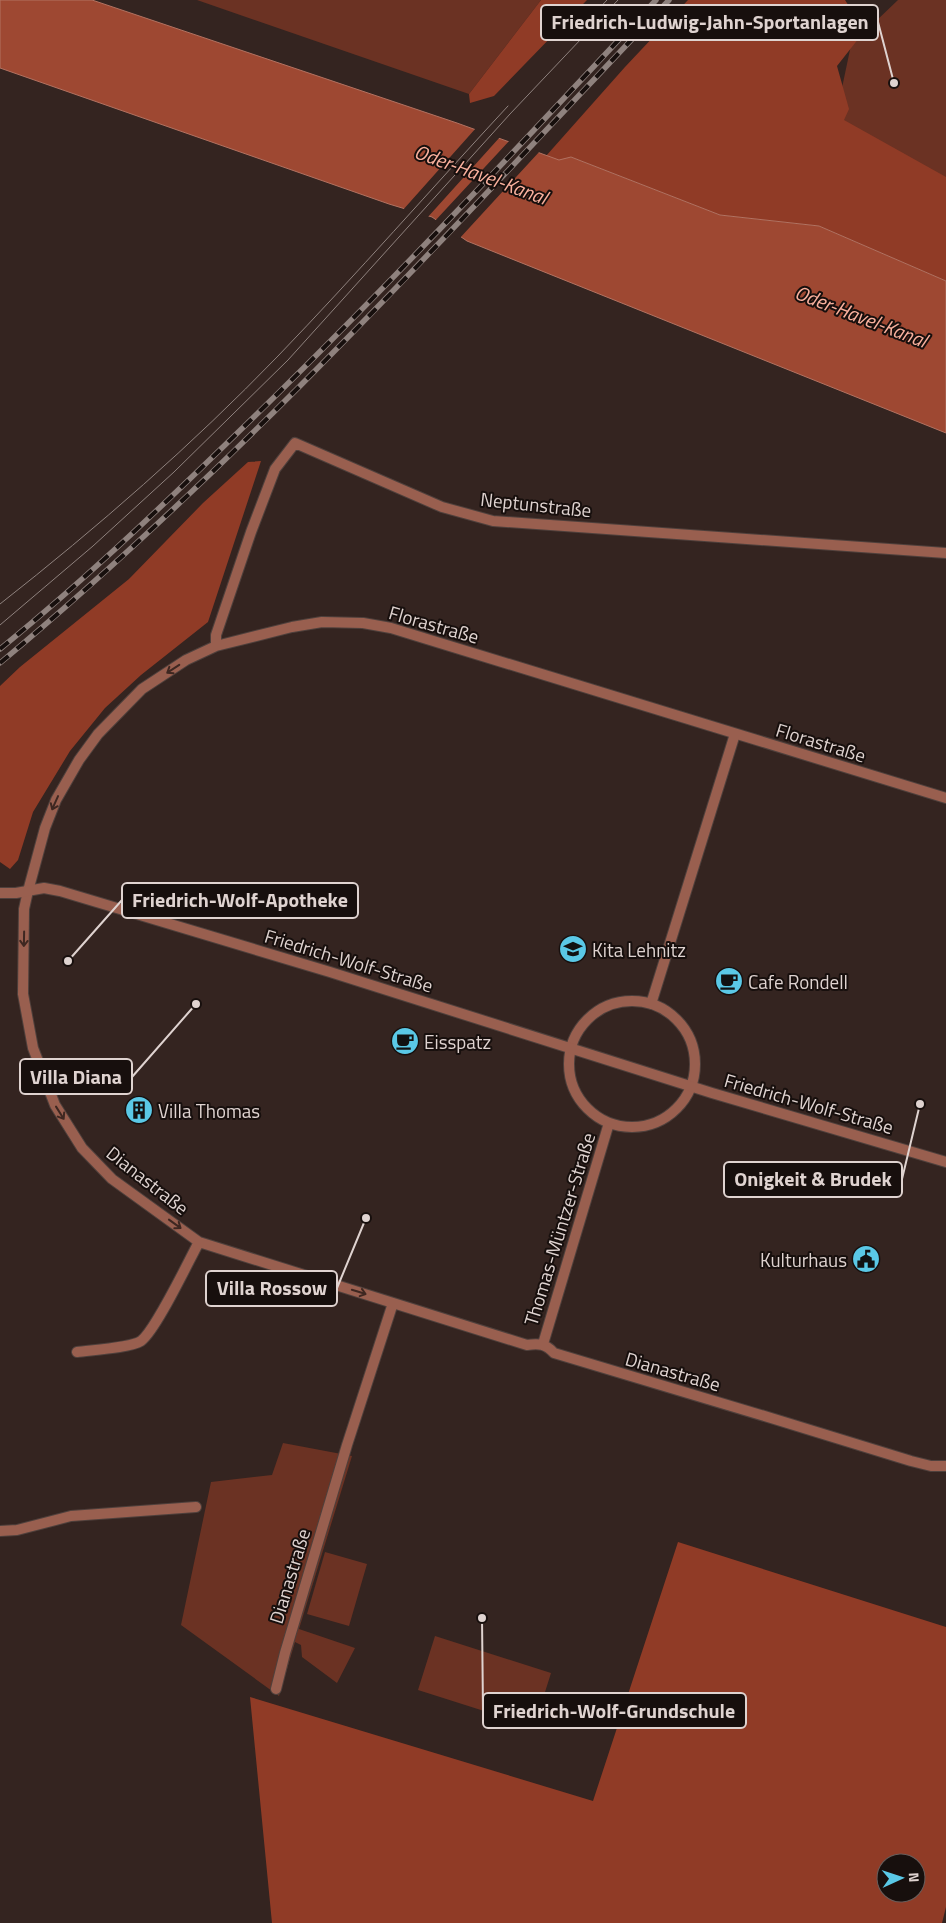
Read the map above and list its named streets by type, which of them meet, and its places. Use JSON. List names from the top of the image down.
{
  "streets": {
    "street": [
      "Neptunstraße",
      "Florastraße",
      "Friedrich-Wolf-Straße",
      "Dianastraße",
      "Thomas-Müntzer-Straße"
    ]
  },
  "crossings": [
    ["Neptunstraße", "Florastraße"],
    ["Florastraße", "Friedrich-Wolf-Straße"],
    ["Florastraße", "Dianastraße"],
    ["Friedrich-Wolf-Straße", "Dianastraße"],
    ["Dianastraße", "Thomas-Müntzer-Straße"]
  ],
  "water": ["Oder-Havel-Kanal"],
  "places": {
    "other": [
      "Friedrich-Ludwig-Jahn-Sportanlagen",
      "Friedrich-Wolf-Apotheke",
      "Villa Diana",
      "Onigkeit & Brudek",
      "Villa Rossow",
      "Friedrich-Wolf-Grundschule"
    ],
    "school or university": ["Kita Lehnitz"],
    "cafe": ["Cafe Rondell", "Eisspatz"],
    "building": ["Villa Thomas"],
    "public building": ["Kulturhaus"]
  },
  "north": "right"
}
